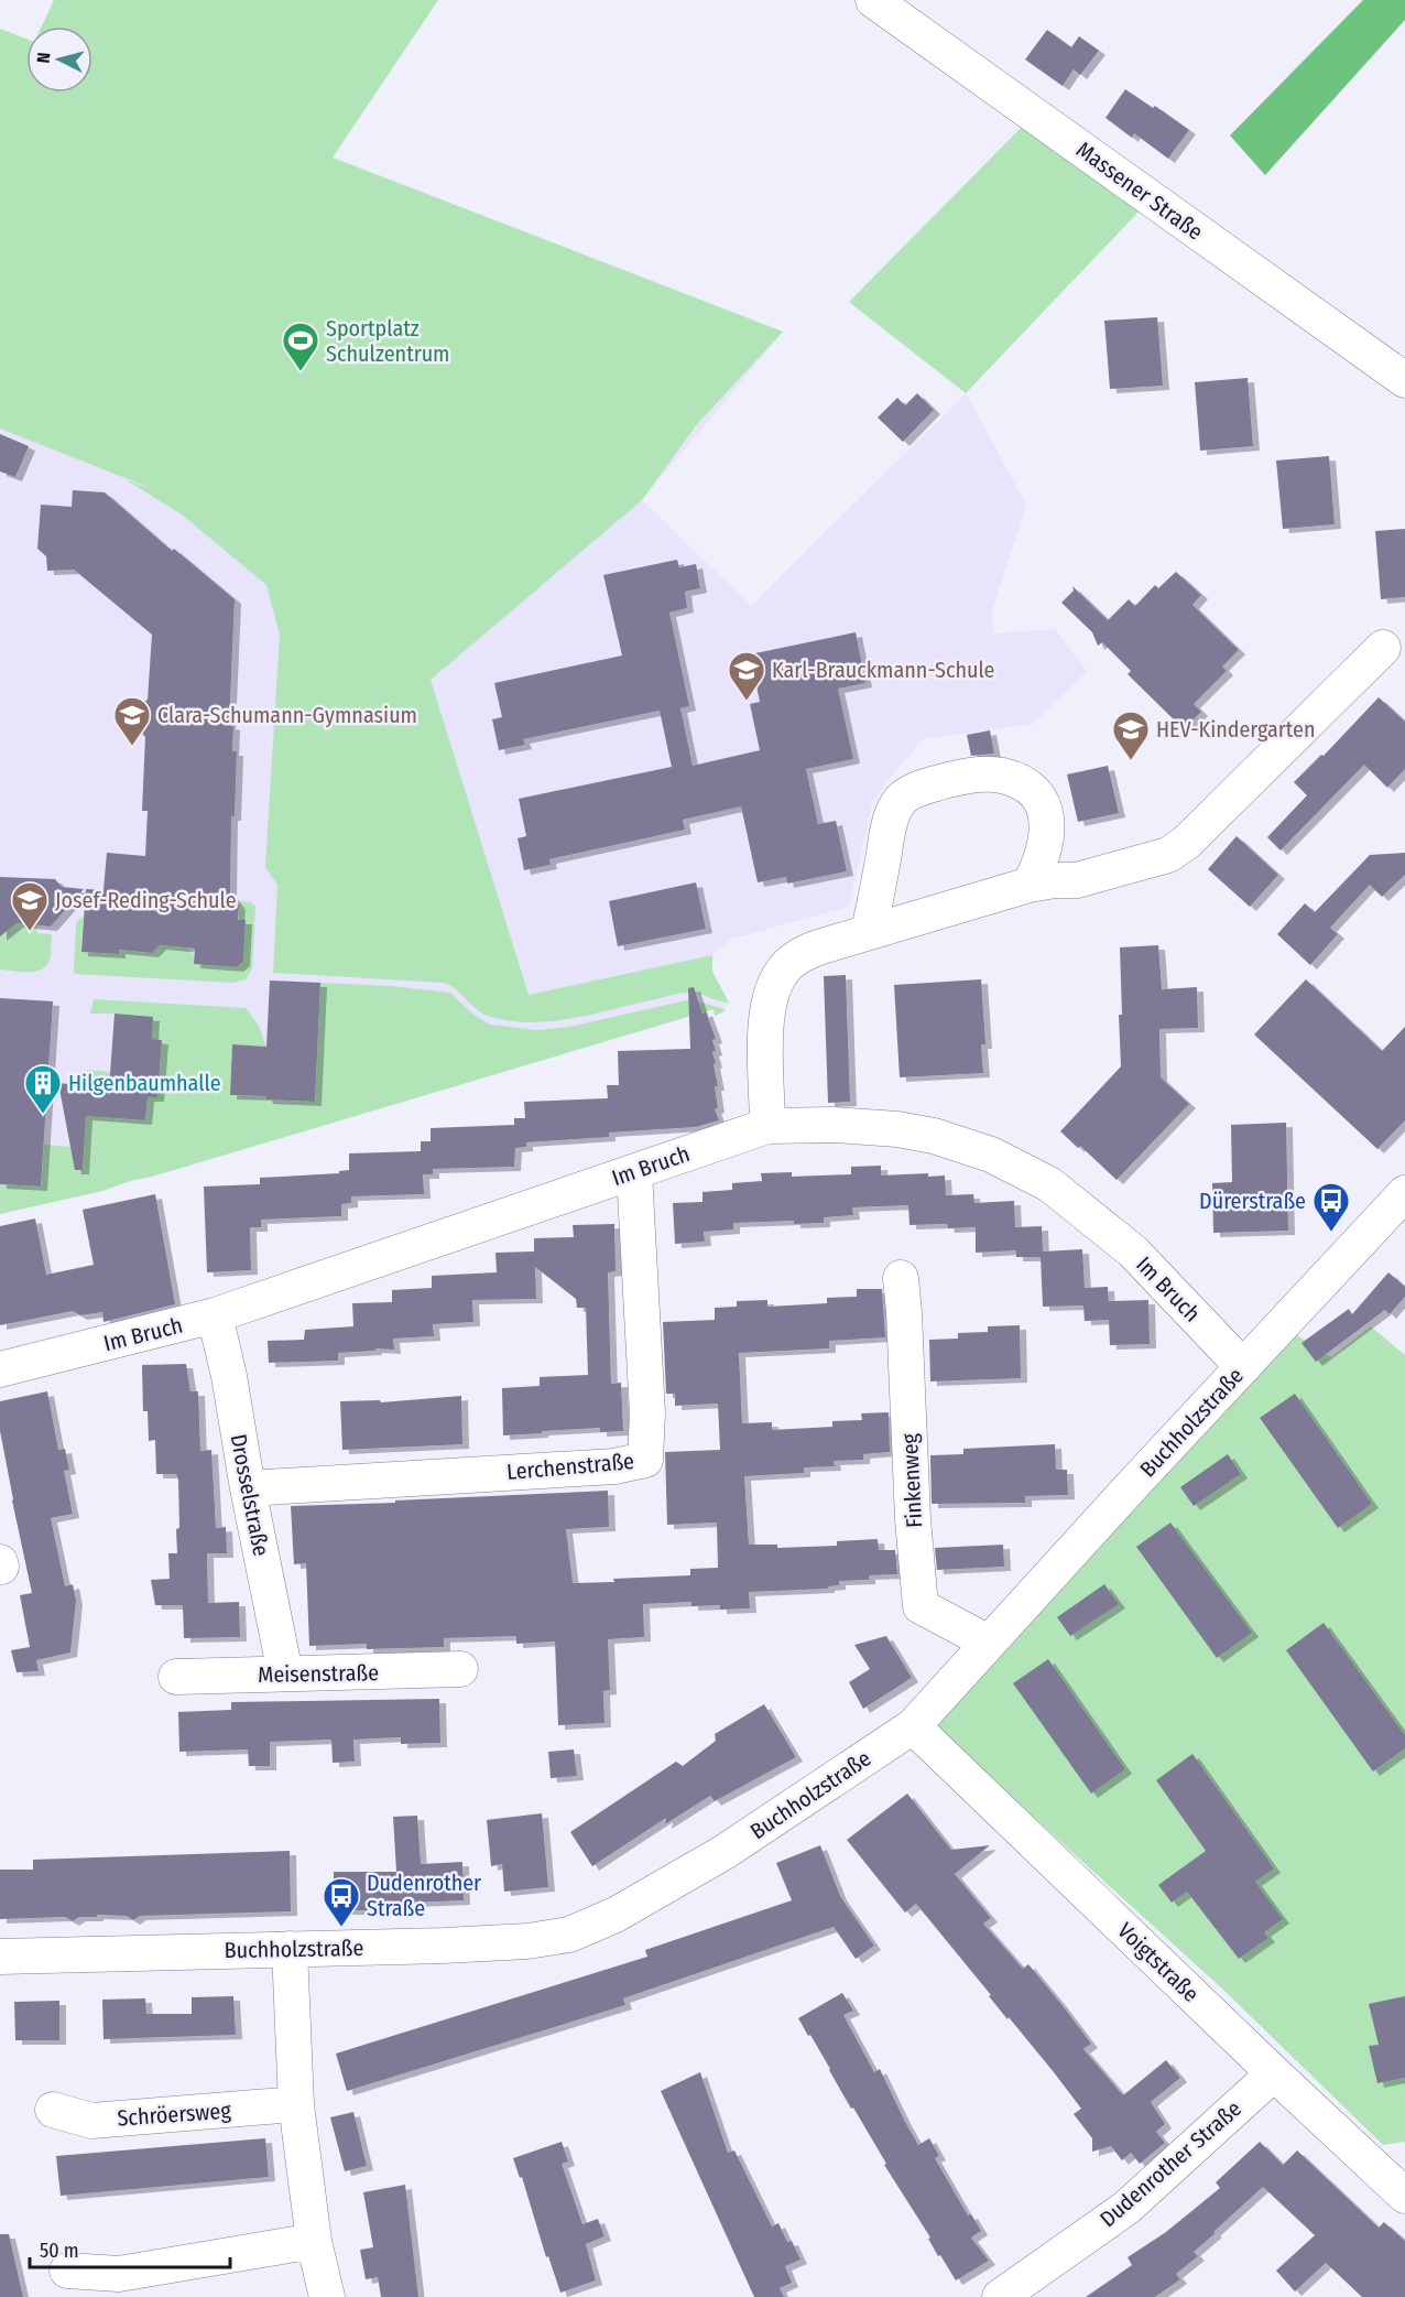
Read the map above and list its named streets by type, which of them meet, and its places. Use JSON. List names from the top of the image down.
{
  "streets": {
    "street": [
      "Massener Straße",
      "Im Bruch",
      "Buchholzstraße",
      "Lerchenstraße",
      "Finkenweg",
      "Drosselstraße",
      "Meisenstraße",
      "Voigtstraße",
      "Schröersweg",
      "Dudenrother Straße"
    ]
  },
  "crossings": [
    ["Im Bruch", "Buchholzstraße"],
    ["Im Bruch", "Lerchenstraße"],
    ["Im Bruch", "Drosselstraße"],
    ["Buchholzstraße", "Finkenweg"],
    ["Buchholzstraße", "Voigtstraße"],
    ["Lerchenstraße", "Drosselstraße"],
    ["Drosselstraße", "Meisenstraße"],
    ["Voigtstraße", "Dudenrother Straße"]
  ],
  "places": {
    "sports": ["Sportplatz Schulzentrum"],
    "school or university": [
      "Karl-Brauckmann-Schule",
      "Clara-Schumann-Gymnasium",
      "HEV-Kindergarten",
      "Josef-Reding-Schule"
    ],
    "building": ["Hilgenbaumhalle"],
    "bus stop": ["Dürerstraße", "Dudenrother Straße"]
  },
  "scale_bar": "50 m",
  "north": "left"
}
